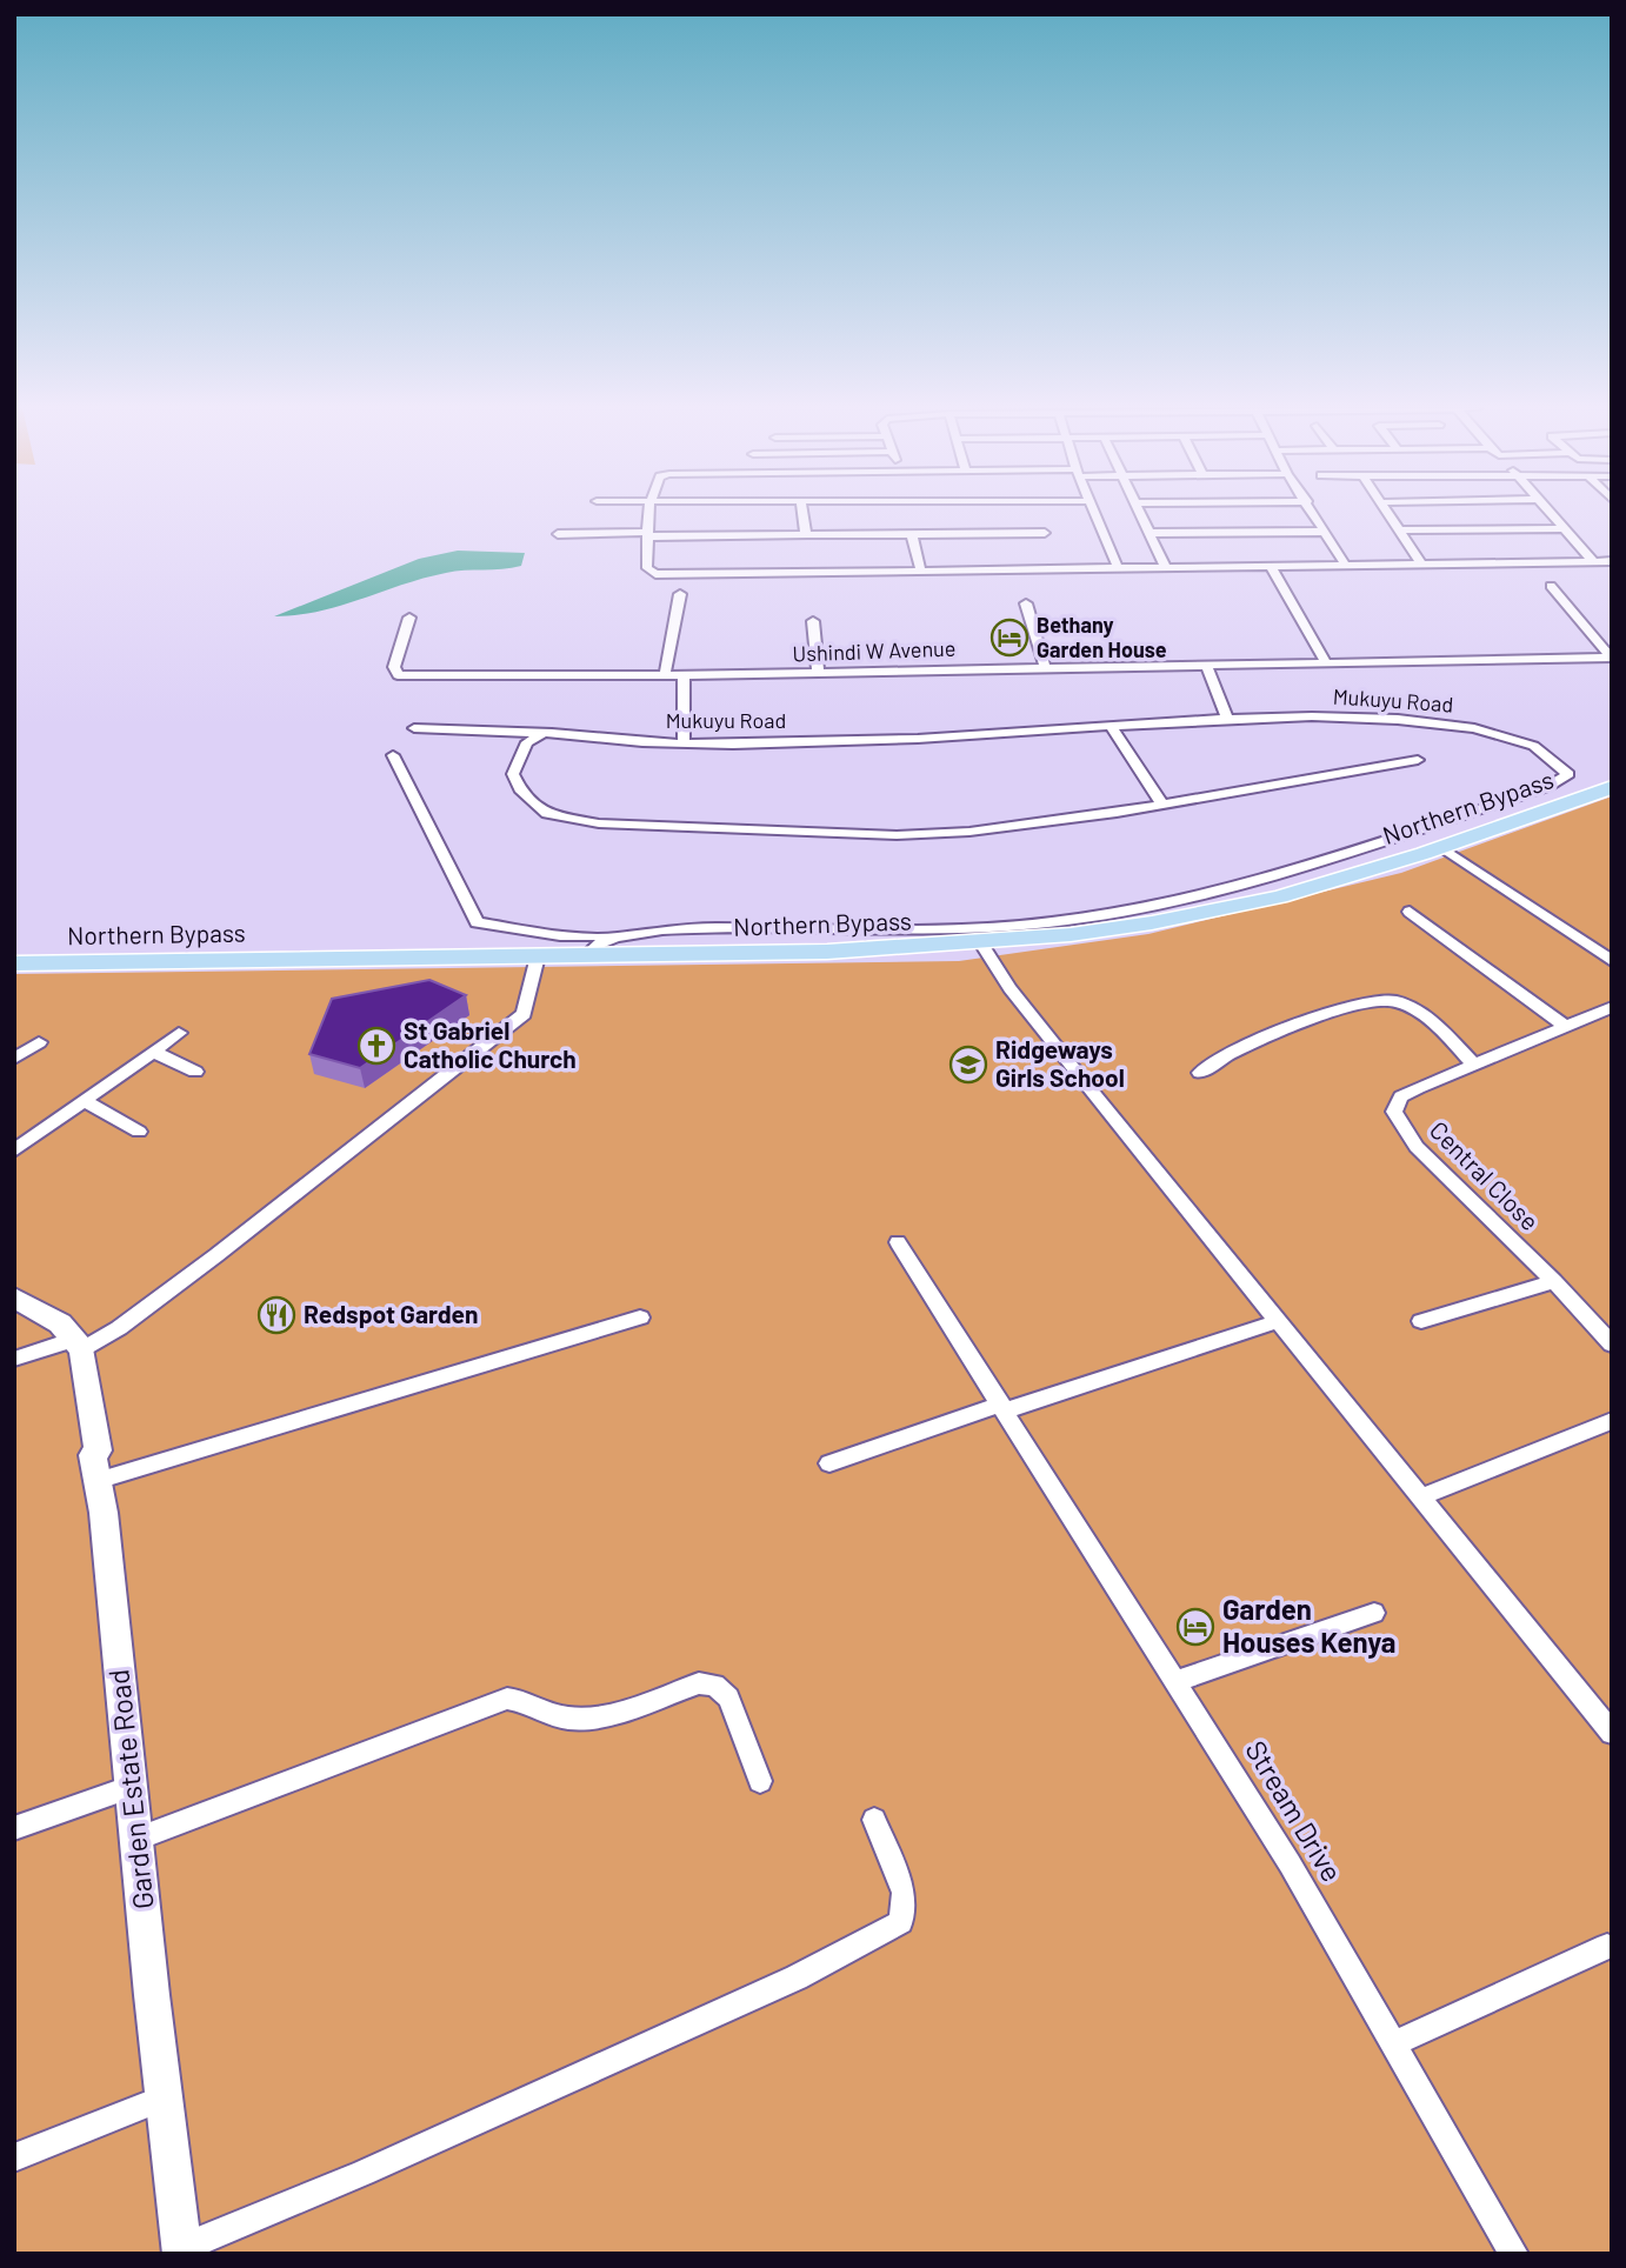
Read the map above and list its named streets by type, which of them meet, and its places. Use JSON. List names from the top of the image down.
{
  "streets": {
    "main road": ["Northern Bypass"],
    "street": [
      "Ushindi W Avenue",
      "Mukuyu Road",
      "Central Close",
      "Garden Estate Road",
      "Stream Drive"
    ]
  },
  "crossings": [
    ["Mukuyu Road", "Northern Bypass"]
  ],
  "places": {
    "hotel": ["Bethany Garden House", "Garden Houses Kenya"],
    "church": ["St Gabriel Catholic Church"],
    "school or university": ["Ridgeways Girls School"],
    "restaurant": ["Redspot Garden"]
  }
}
